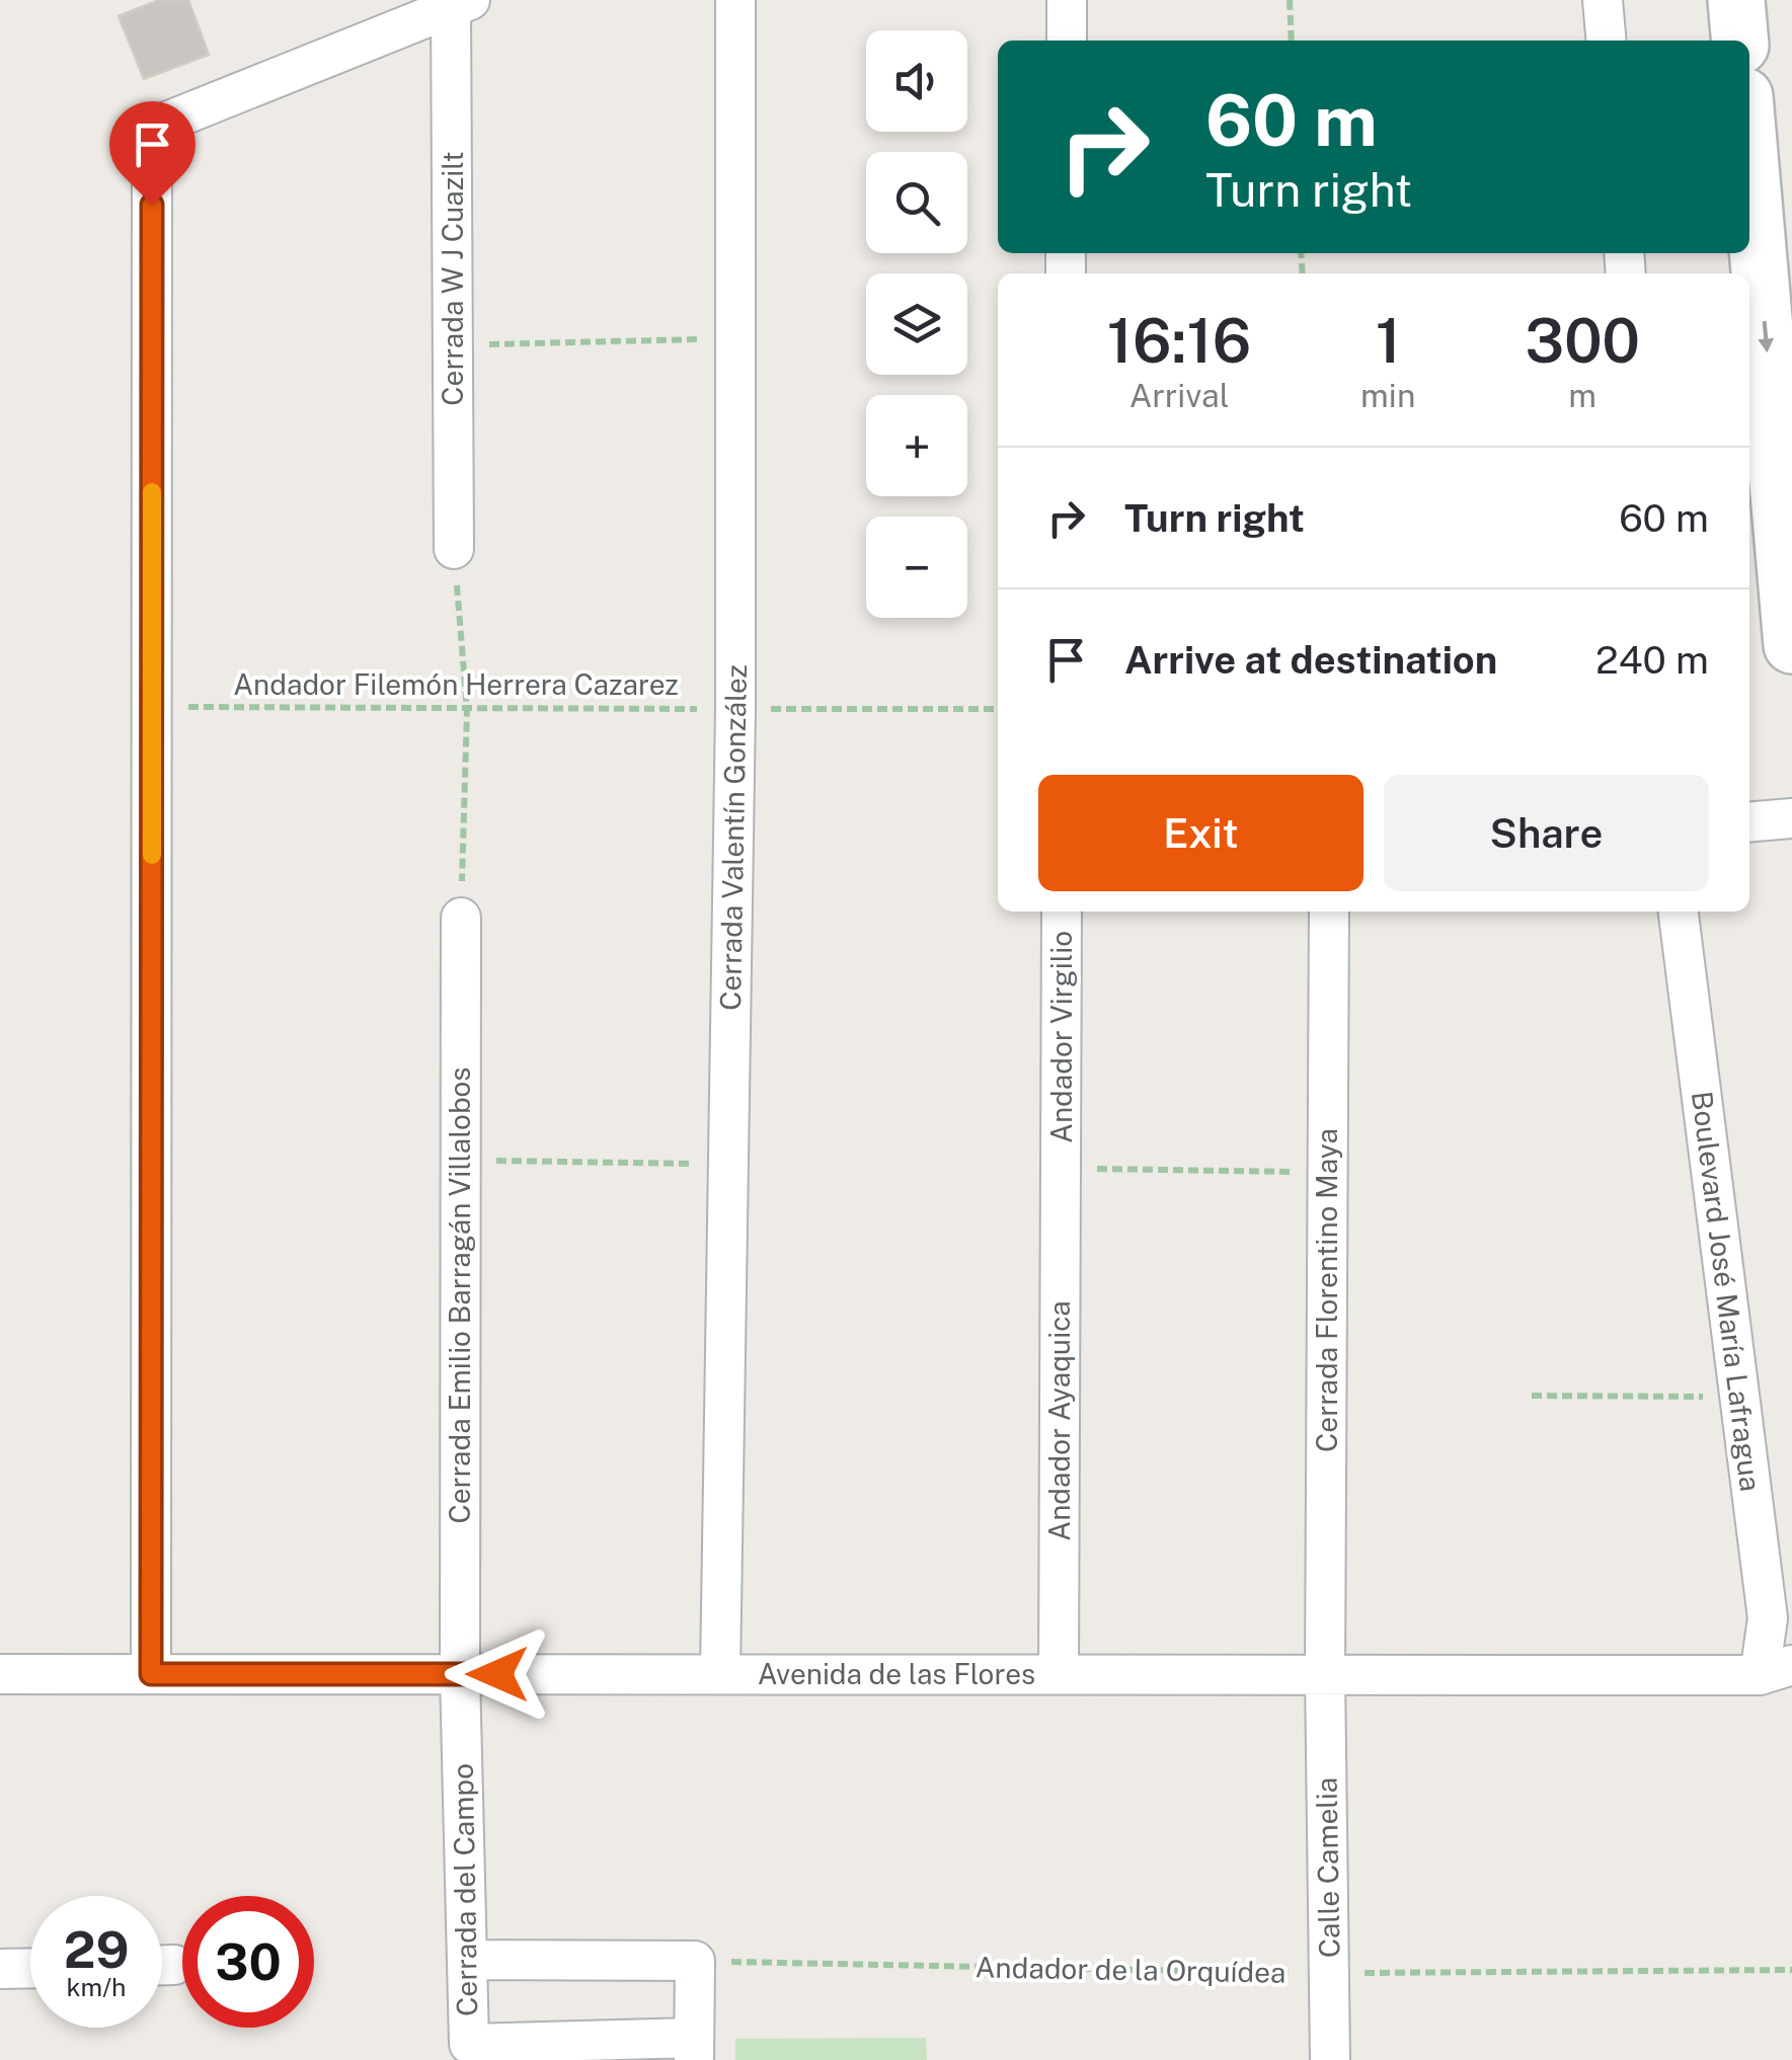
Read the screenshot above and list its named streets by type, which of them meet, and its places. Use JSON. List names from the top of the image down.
{
  "streets": {
    "street": [
      "Cerrada W J Cuazilt",
      "Cerrada Valentín González",
      "Andador Virgilio",
      "Cerrada Florentino Maya",
      "Boulevard José María Lafragua",
      "Cerrada Emilio Barragán Villalobos",
      "Andador Ayaquica",
      "Avenida de las Flores",
      "Calle Camelia",
      "Cerrada del Campo"
    ],
    "path": ["Andador Filemón Herrera Cazarez", "Andador de la Orquídea"]
  },
  "crossings": [
    ["Andador Filemón Herrera Cazarez", "Cerrada Valentín González"],
    ["Cerrada Valentín González", "Avenida de las Flores"],
    ["Andador Virgilio", "Andador Ayaquica"],
    ["Cerrada Florentino Maya", "Avenida de las Flores"],
    ["Cerrada Florentino Maya", "Calle Camelia"],
    ["Boulevard José María Lafragua", "Avenida de las Flores"],
    ["Cerrada Emilio Barragán Villalobos", "Avenida de las Flores"],
    ["Cerrada Emilio Barragán Villalobos", "Cerrada del Campo"],
    ["Andador Ayaquica", "Avenida de las Flores"],
    ["Avenida de las Flores", "Calle Camelia"],
    ["Avenida de las Flores", "Cerrada del Campo"],
    ["Calle Camelia", "Andador de la Orquídea"]
  ],
  "page": {
    "map_buttons": ["+", "−"],
    "turn": ["60 m", "Turn right"],
    "eta": [
      "16:16",
      "Arrival",
      "1",
      "min",
      "300",
      "m"
    ],
    "list": [
      {
        "name": "Turn right",
        "value": "60 m"
      },
      {
        "name": "Arrive at destination",
        "value": "240 m"
      }
    ],
    "buttons": ["Exit", "Share"],
    "speed": "29 km/h",
    "limit": "30"
  }
}
